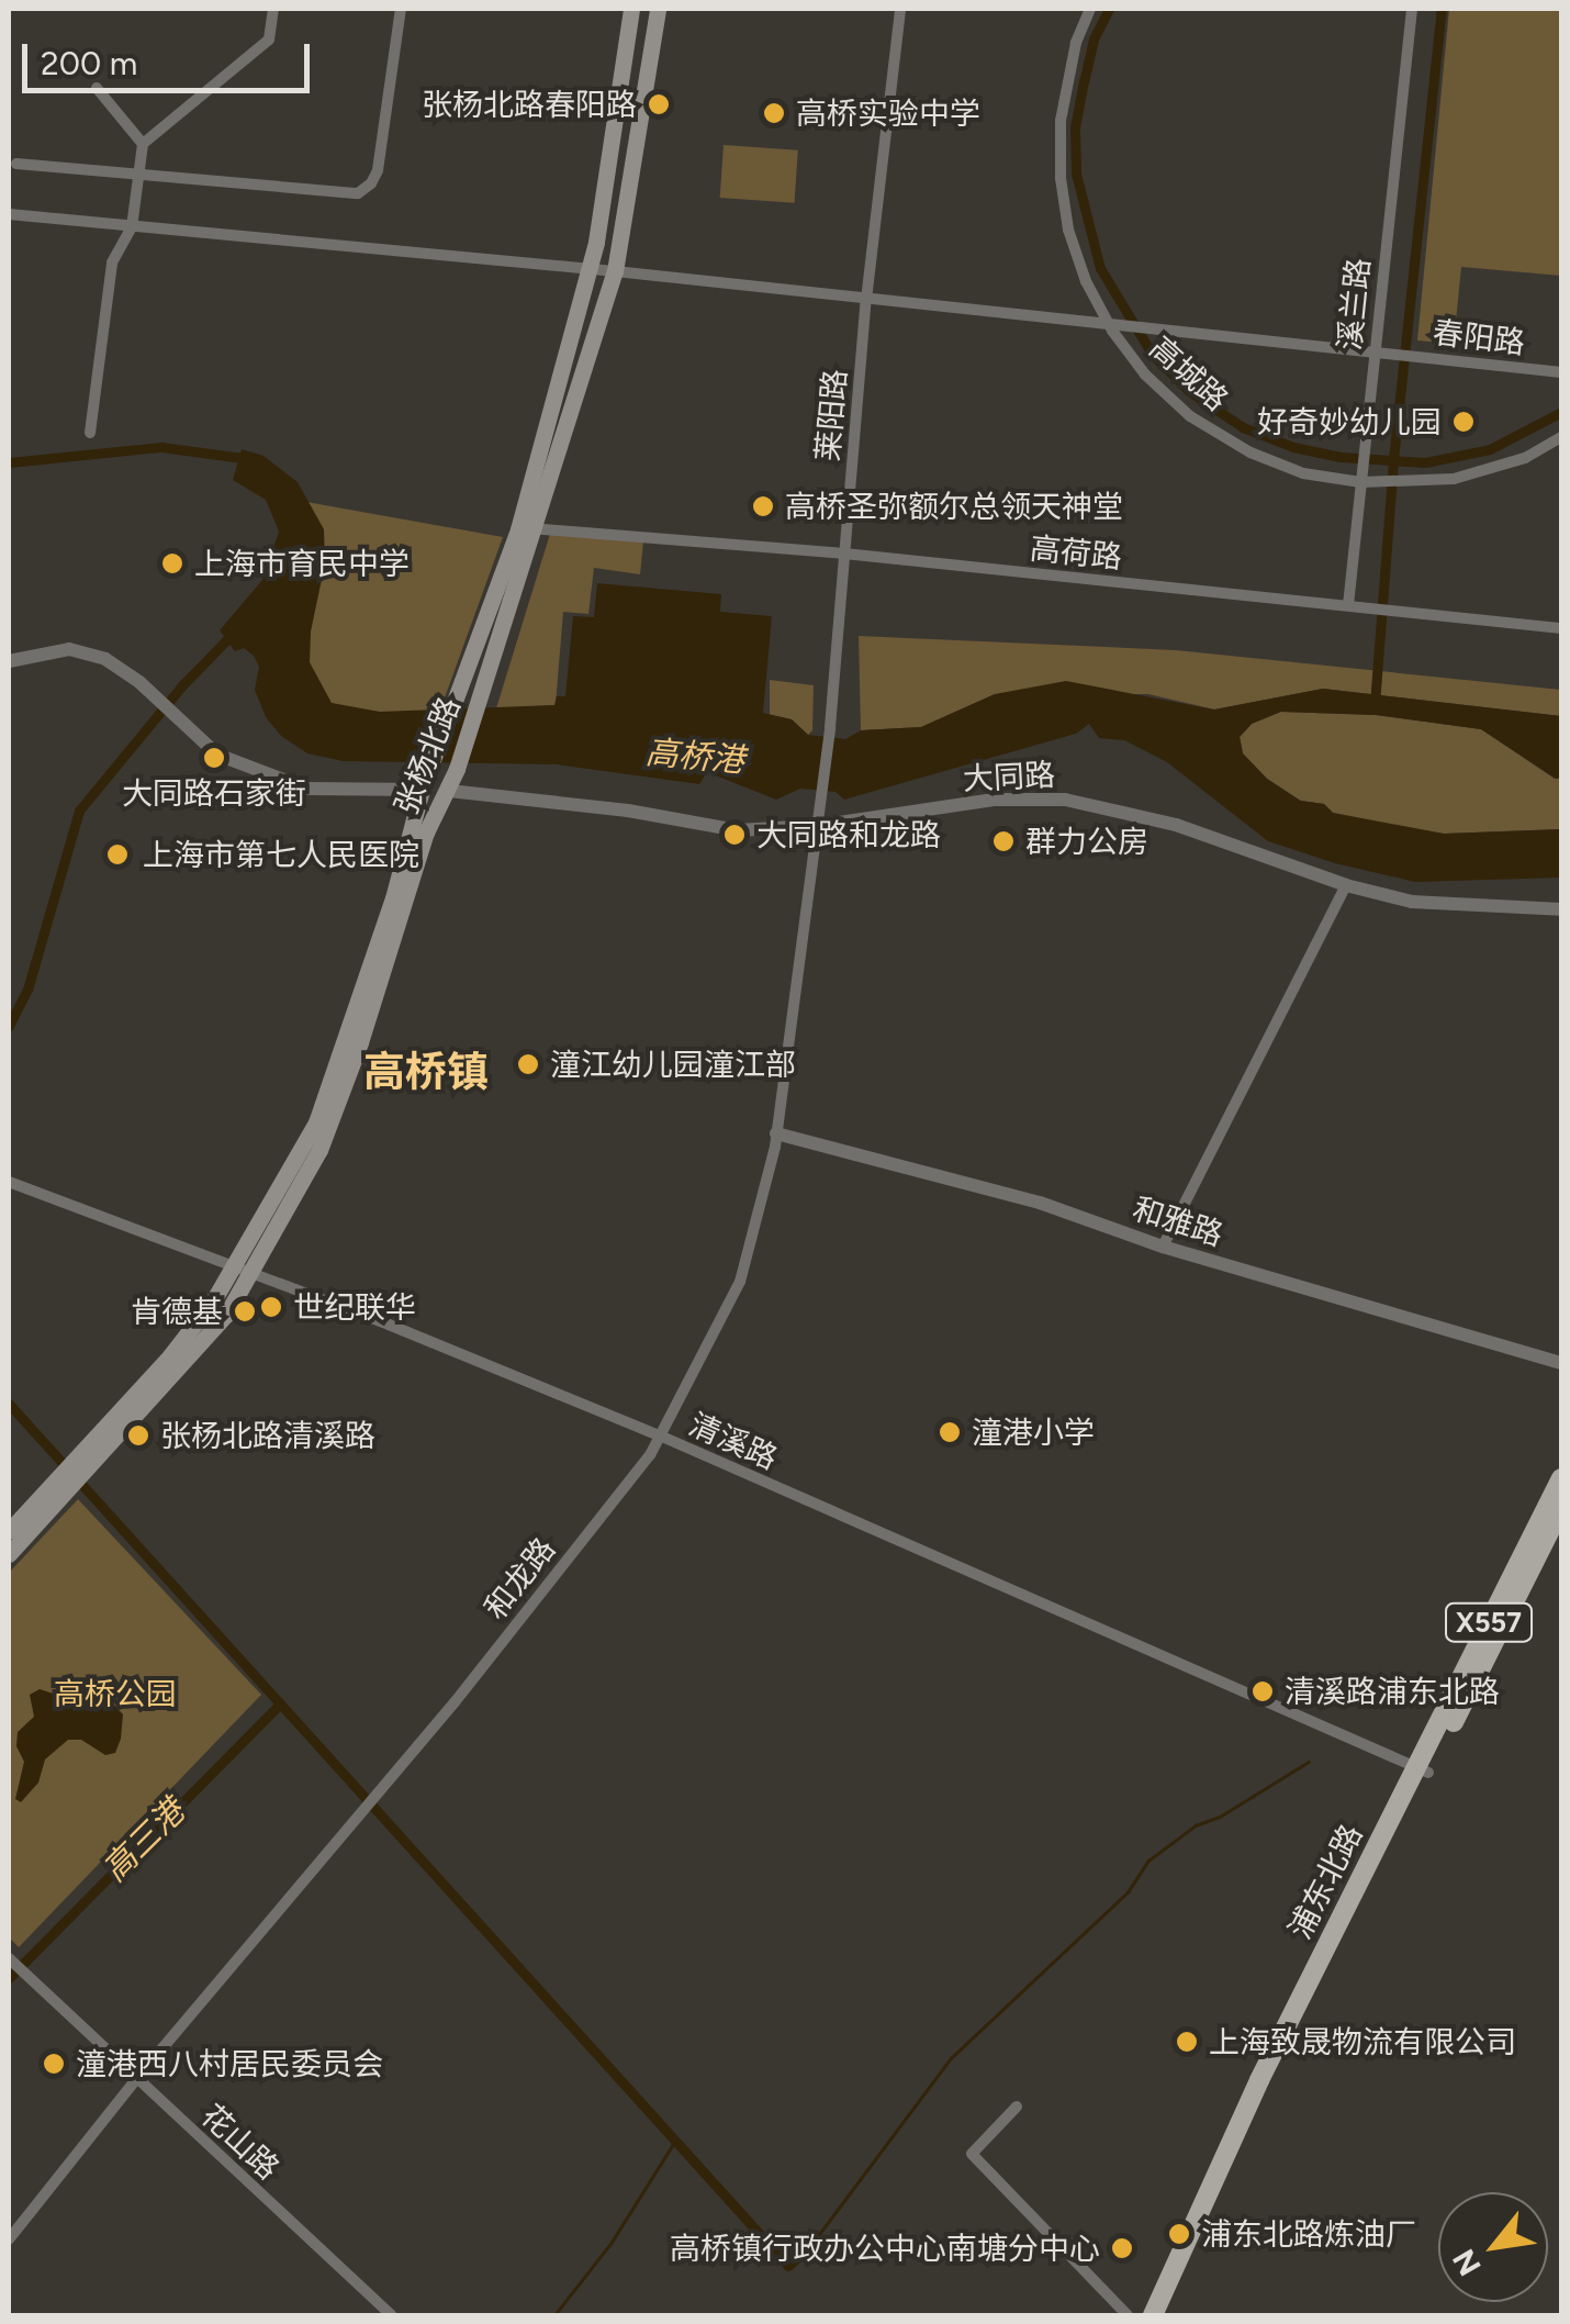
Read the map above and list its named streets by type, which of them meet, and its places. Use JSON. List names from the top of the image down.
{
  "streets": {
    "main road": ["张杨北路", "X557", "浦东北路"],
    "street": [
      "溪兰路",
      "春阳路",
      "高城路",
      "莱阳路",
      "高荷路",
      "大同路",
      "和雅路",
      "清溪路",
      "和龙路",
      "花山路"
    ]
  },
  "crossings": [
    ["溪兰路", "春阳路"],
    ["溪兰路", "高城路"],
    ["溪兰路", "高荷路"],
    ["春阳路", "高城路"],
    ["春阳路", "莱阳路"],
    ["春阳路", "张杨北路"],
    ["莱阳路", "高荷路"],
    ["莱阳路", "大同路"],
    ["莱阳路", "和龙路"],
    ["高荷路", "张杨北路"],
    ["张杨北路", "大同路"],
    ["张杨北路", "清溪路"],
    ["大同路", "和龙路"],
    ["和雅路", "和龙路"],
    ["清溪路", "和龙路"],
    ["清溪路", "浦东北路"],
    ["和龙路", "花山路"]
  ],
  "districts": ["高桥镇"],
  "water": ["高桥港", "高三港"],
  "parks": ["高桥公园"],
  "places": [
    "张杨北路春阳路",
    "高桥实验中学",
    "好奇妙幼儿园",
    "高桥圣弥额尔总领天神堂",
    "上海市育民中学",
    "大同路石家街",
    "大同路和龙路",
    "群力公房",
    "上海市第七人民医院",
    "潼江幼儿园潼江部",
    "世纪联华",
    "肯德基",
    "潼港小学",
    "张杨北路清溪路",
    "清溪路浦东北路",
    "上海致晟物流有限公司",
    "潼港西八村居民委员会",
    "浦东北路炼油厂",
    "高桥镇行政办公中心南塘分中心"
  ],
  "scale_bar": "200 m",
  "north": "bottom left"
}
